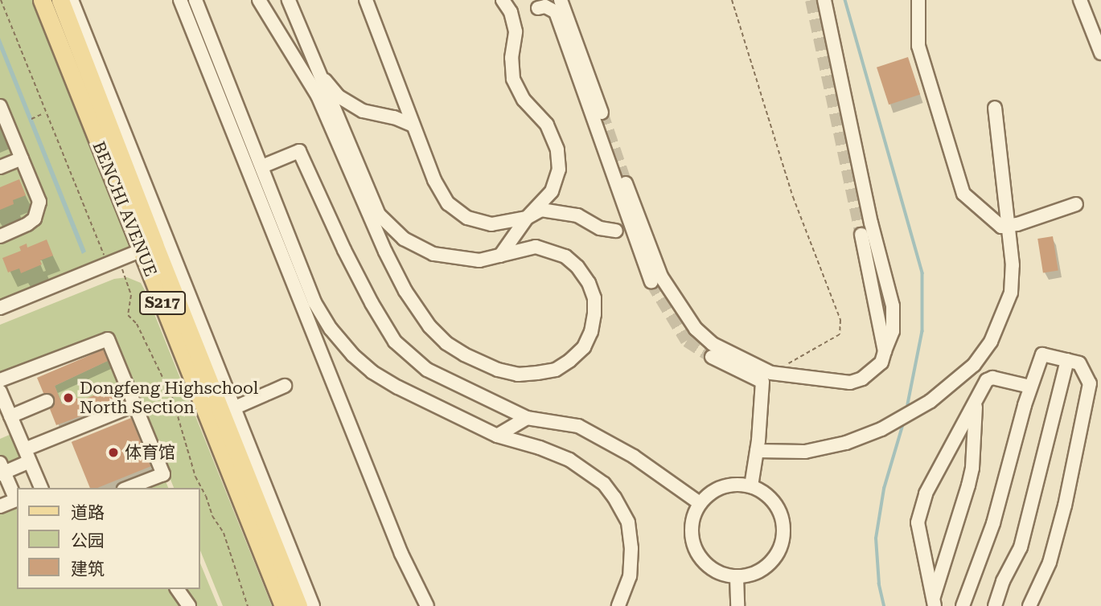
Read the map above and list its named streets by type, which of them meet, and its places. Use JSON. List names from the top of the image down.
{
  "streets": {
    "main road": ["BENCHI AVENUE", "S217"]
  },
  "places": ["Dongfeng Highschool North Section", "体育馆"],
  "legend": ["道路", "公园", "建筑"]
}
